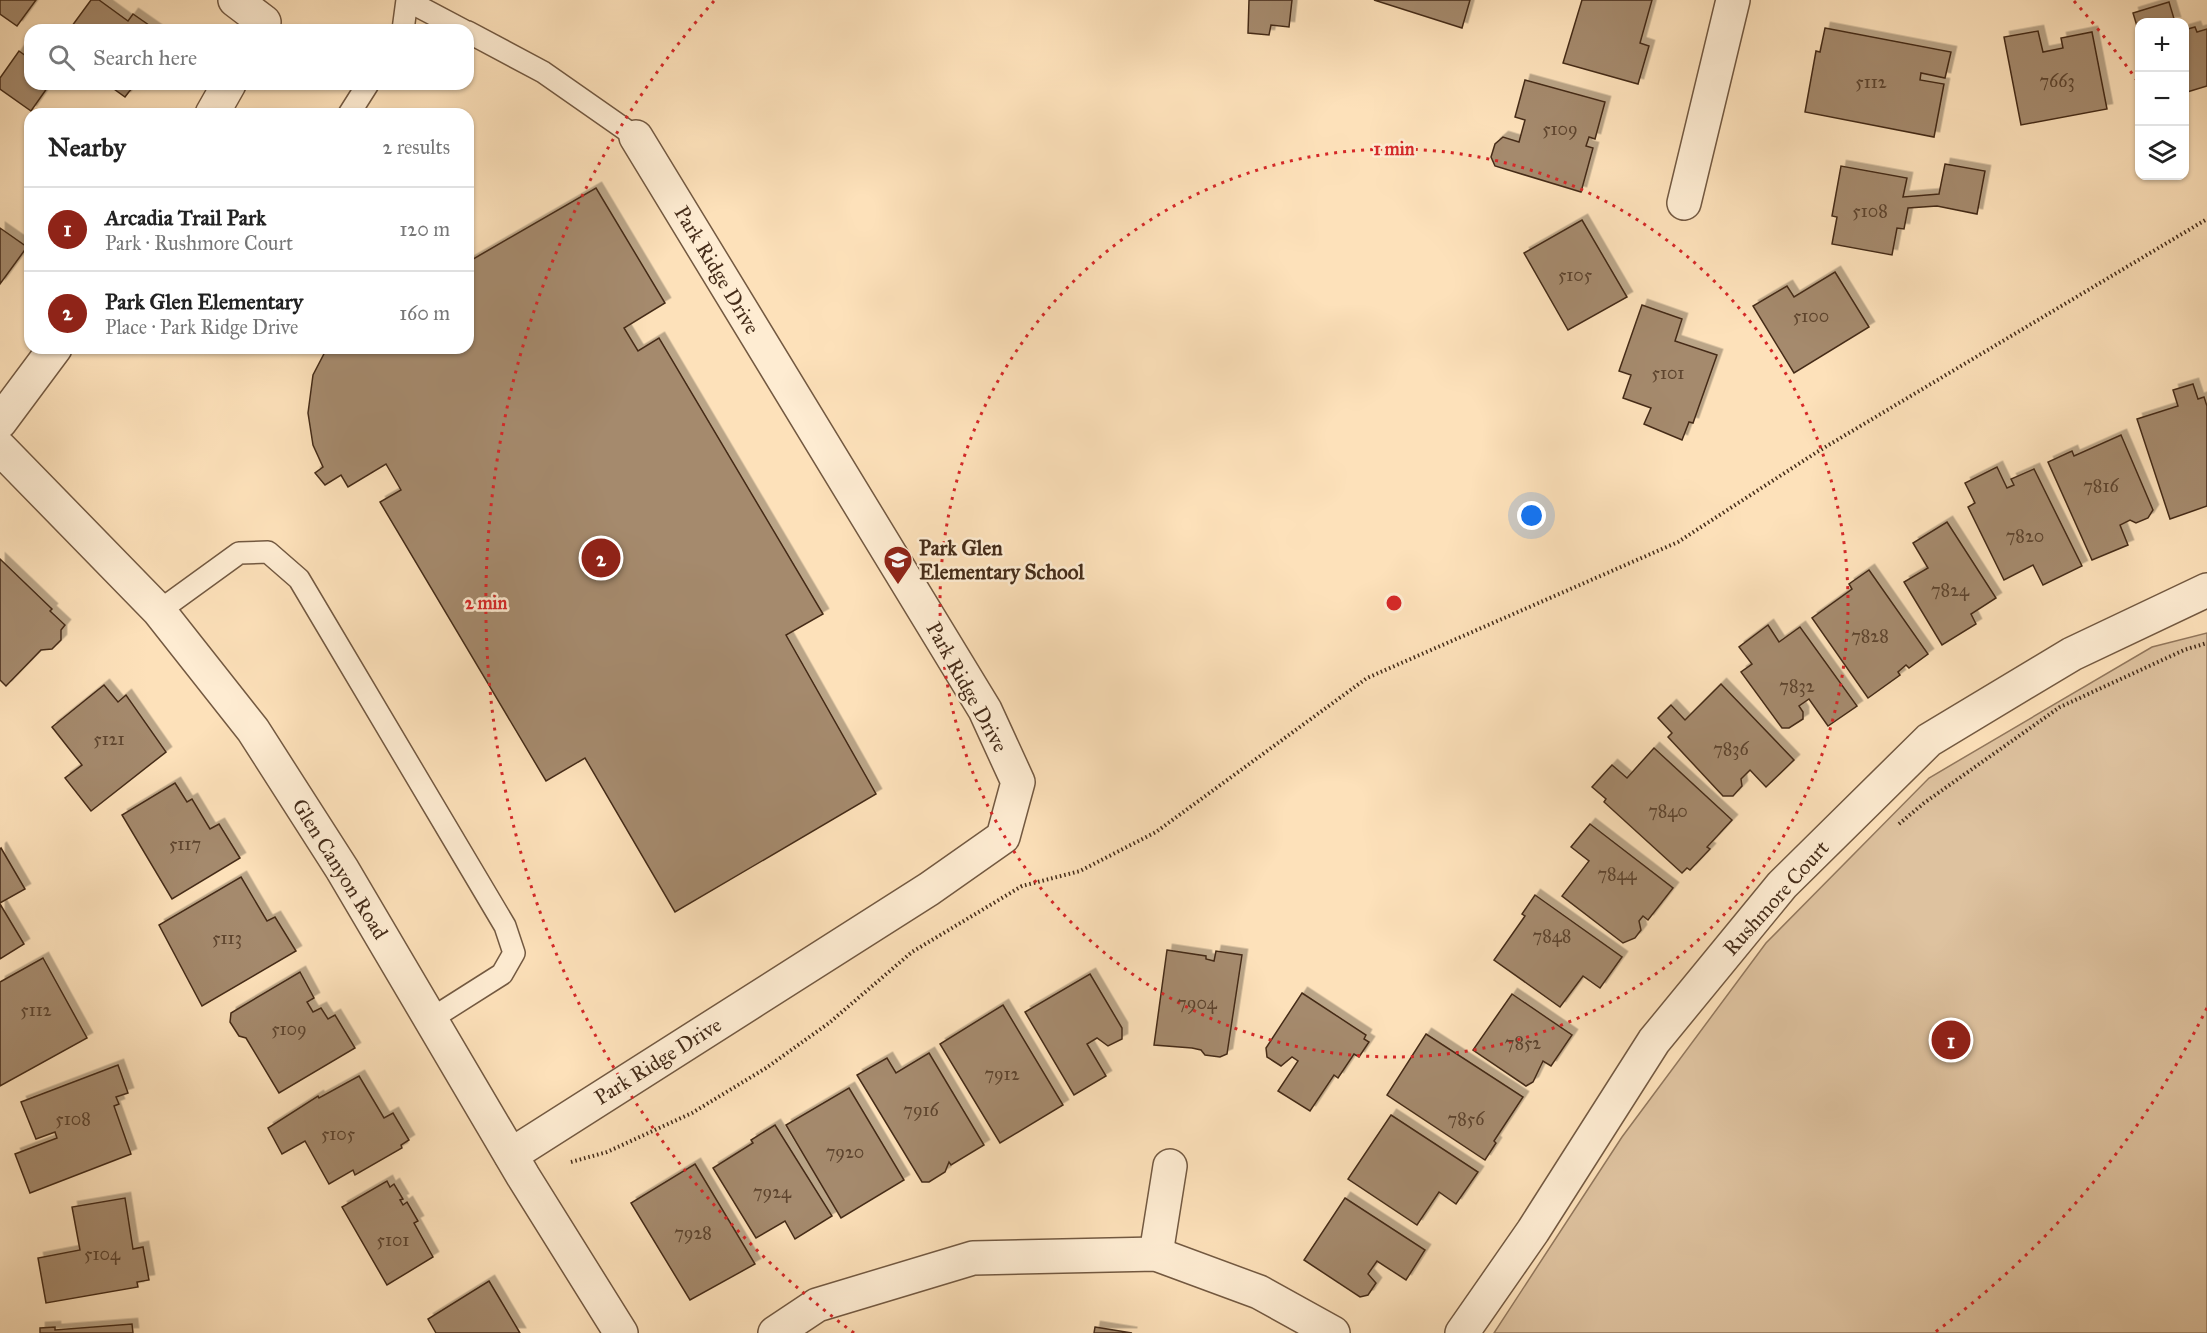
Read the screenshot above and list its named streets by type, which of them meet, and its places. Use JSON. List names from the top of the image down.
{
  "streets": {
    "street": ["Park Ridge Drive", "Glen Canyon Road", "Rushmore Court"]
  },
  "crossings": [
    ["Park Ridge Drive", "Glen Canyon Road"]
  ],
  "places": {
    "school or university": ["Park Glen Elementary School"]
  },
  "house_numbers": [
    "7663",
    "5112",
    "5109",
    "5108",
    "5105",
    "5100",
    "5101",
    "7816",
    "7820",
    "7824",
    "7828",
    "7832",
    "5121",
    "7836",
    "7840",
    "5117",
    "7844",
    "7848",
    "5113",
    "7904",
    "5112",
    "5109",
    "7852",
    "7912",
    "7916",
    "5108",
    "7856",
    "5105",
    "7920",
    "7924",
    "7928",
    "5101",
    "5104"
  ],
  "page": {
    "map_buttons": ["+", "−"],
    "search": "Search here",
    "heading": ["Nearby", "2 results"],
    "list": [
      {
        "mark": "1",
        "name": "Arcadia Trail Park",
        "note": "Park · Rushmore Court",
        "value": "120 m"
      },
      {
        "mark": "2",
        "name": "Park Glen Elementary",
        "note": "Place · Park Ridge Drive",
        "value": "160 m"
      }
    ],
    "pins": ["2", "1"]
  },
  "rings": ["1 min", "2 min"]
}
